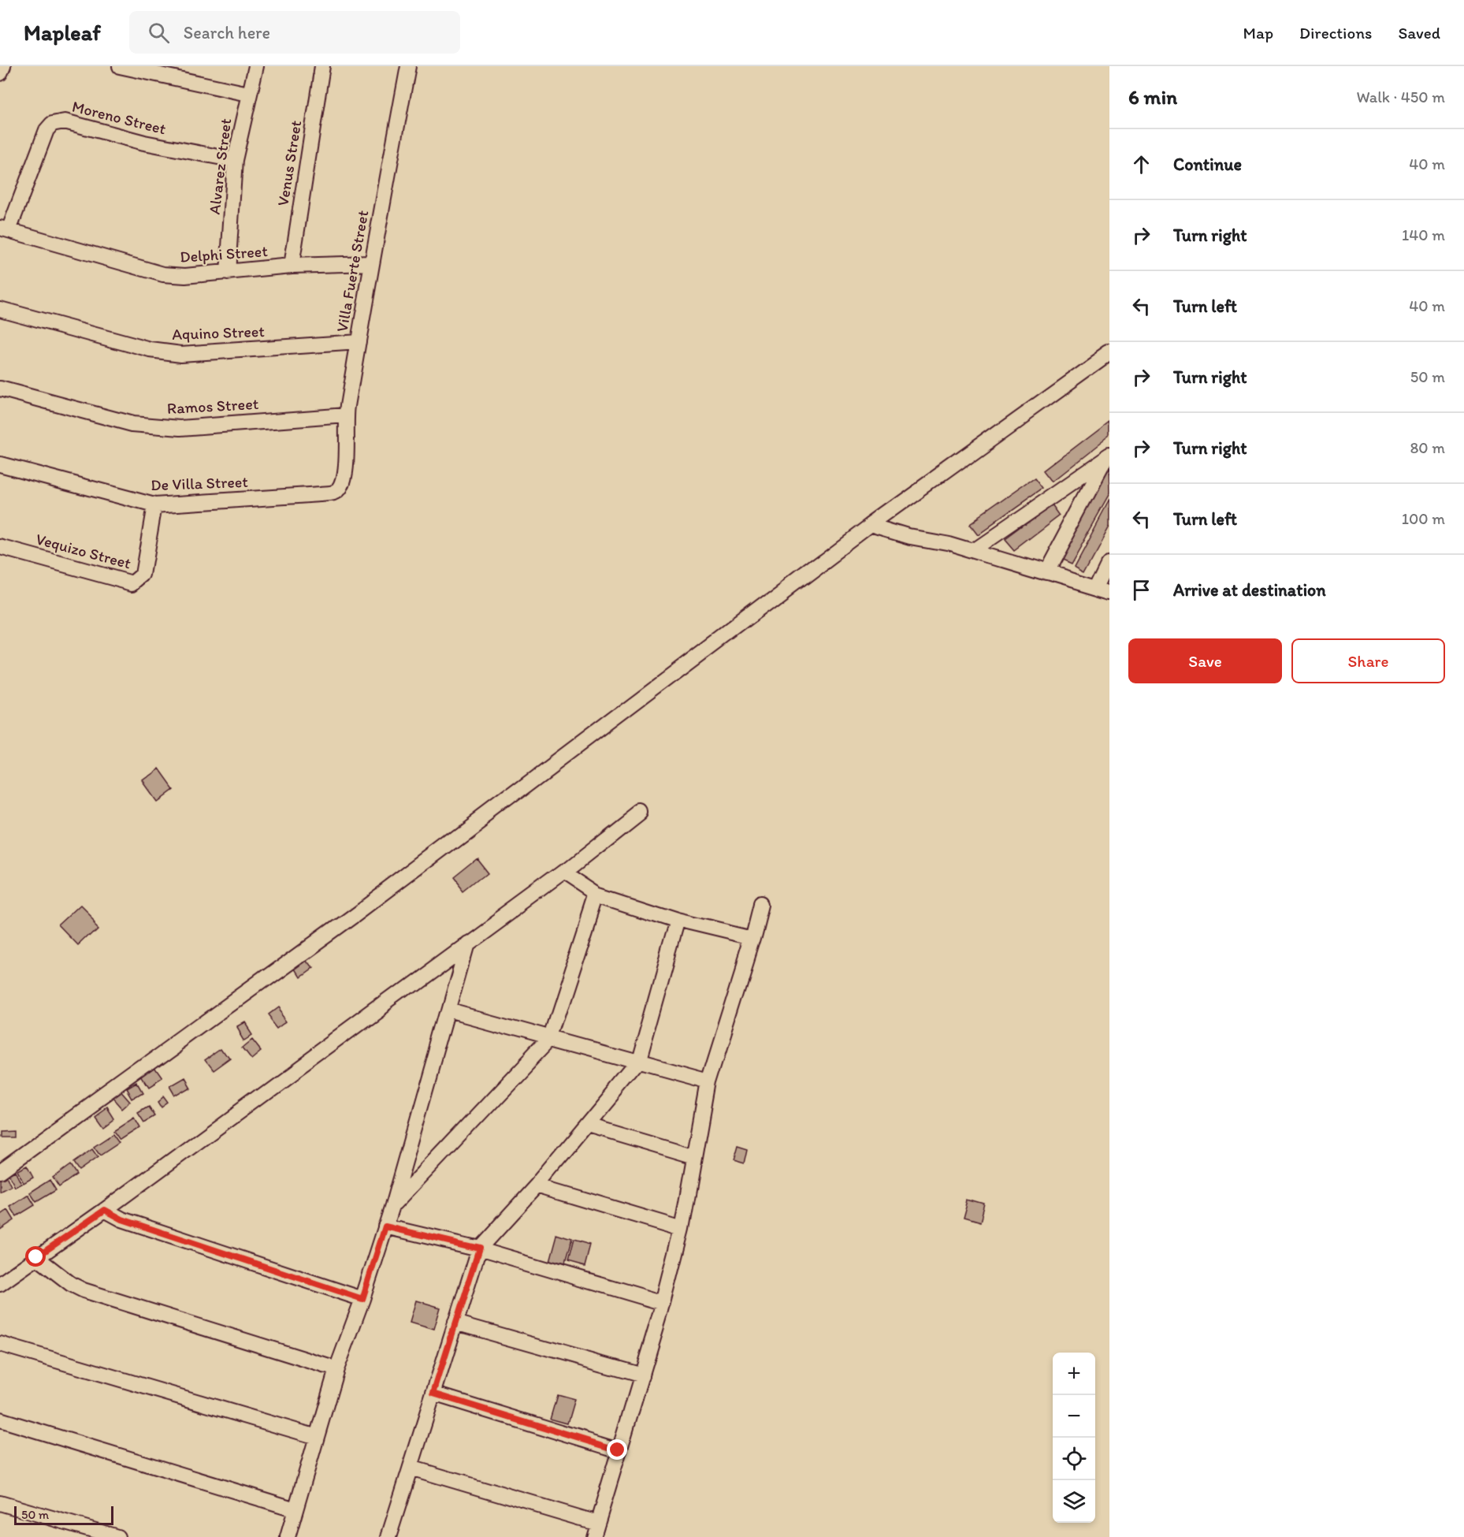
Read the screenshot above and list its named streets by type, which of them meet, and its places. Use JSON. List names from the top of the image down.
{
  "streets": {
    "street": [
      "Moreno Street",
      "Venus Street",
      "Alvarez Street",
      "Delphi Street",
      "Villa Fuerte Street",
      "Aquino Street",
      "Ramos Street",
      "De Villa Street",
      "Vequizo Street"
    ]
  },
  "crossings": [
    ["Moreno Street", "Alvarez Street"],
    ["Moreno Street", "Delphi Street"],
    ["Venus Street", "Delphi Street"],
    ["Alvarez Street", "Delphi Street"],
    ["Delphi Street", "Villa Fuerte Street"],
    ["Villa Fuerte Street", "Aquino Street"],
    ["Villa Fuerte Street", "Ramos Street"],
    ["Villa Fuerte Street", "De Villa Street"],
    ["De Villa Street", "Vequizo Street"]
  ],
  "scale_bar": "50 m",
  "page": {
    "header": "Mapleaf",
    "search": "Search here",
    "nav": ["Map", "Directions", "Saved"],
    "heading": ["6 min", "Walk · 450 m"],
    "list": [
      ["Continue", "40 m"],
      ["Turn right", "140 m"],
      ["Turn left", "40 m"],
      ["Turn right", "50 m"],
      ["Turn right", "80 m"],
      ["Turn left", "100 m"],
      "Arrive at destination"
    ],
    "buttons": ["Save", "Share"],
    "map_buttons": ["+", "−"],
    "scale": "50 m"
  }
}
